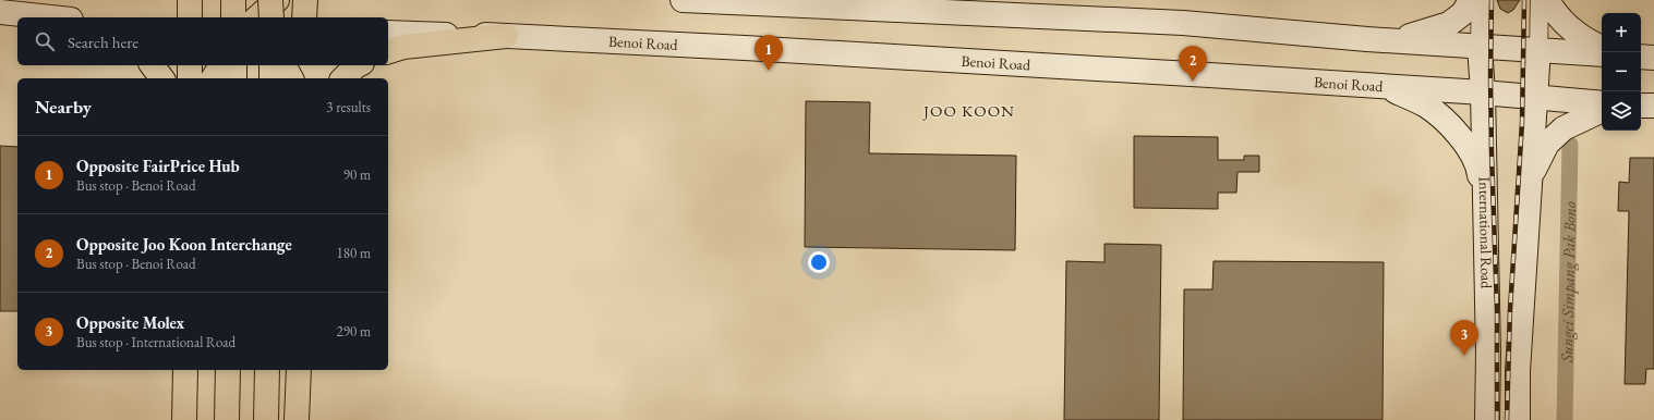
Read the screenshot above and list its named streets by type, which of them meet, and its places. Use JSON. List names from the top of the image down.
{
  "streets": {
    "main road": ["Benoi Road", "International Road"]
  },
  "crossings": [
    ["Benoi Road", "International Road"]
  ],
  "districts": ["JOO KOON"],
  "water": ["Sungei Simpang Pak Bono"],
  "page": {
    "map_buttons": ["+", "−"],
    "search": "Search here",
    "pins": ["1", "2", "3"],
    "heading": ["Nearby", "3 results"],
    "list": [
      {
        "mark": "1",
        "name": "Opposite FairPrice Hub",
        "note": "Bus stop · Benoi Road",
        "value": "90 m"
      },
      {
        "mark": "2",
        "name": "Opposite Joo Koon Interchange",
        "note": "Bus stop · Benoi Road",
        "value": "180 m"
      },
      {
        "mark": "3",
        "name": "Opposite Molex",
        "note": "Bus stop · International Road",
        "value": "290 m"
      }
    ]
  }
}
